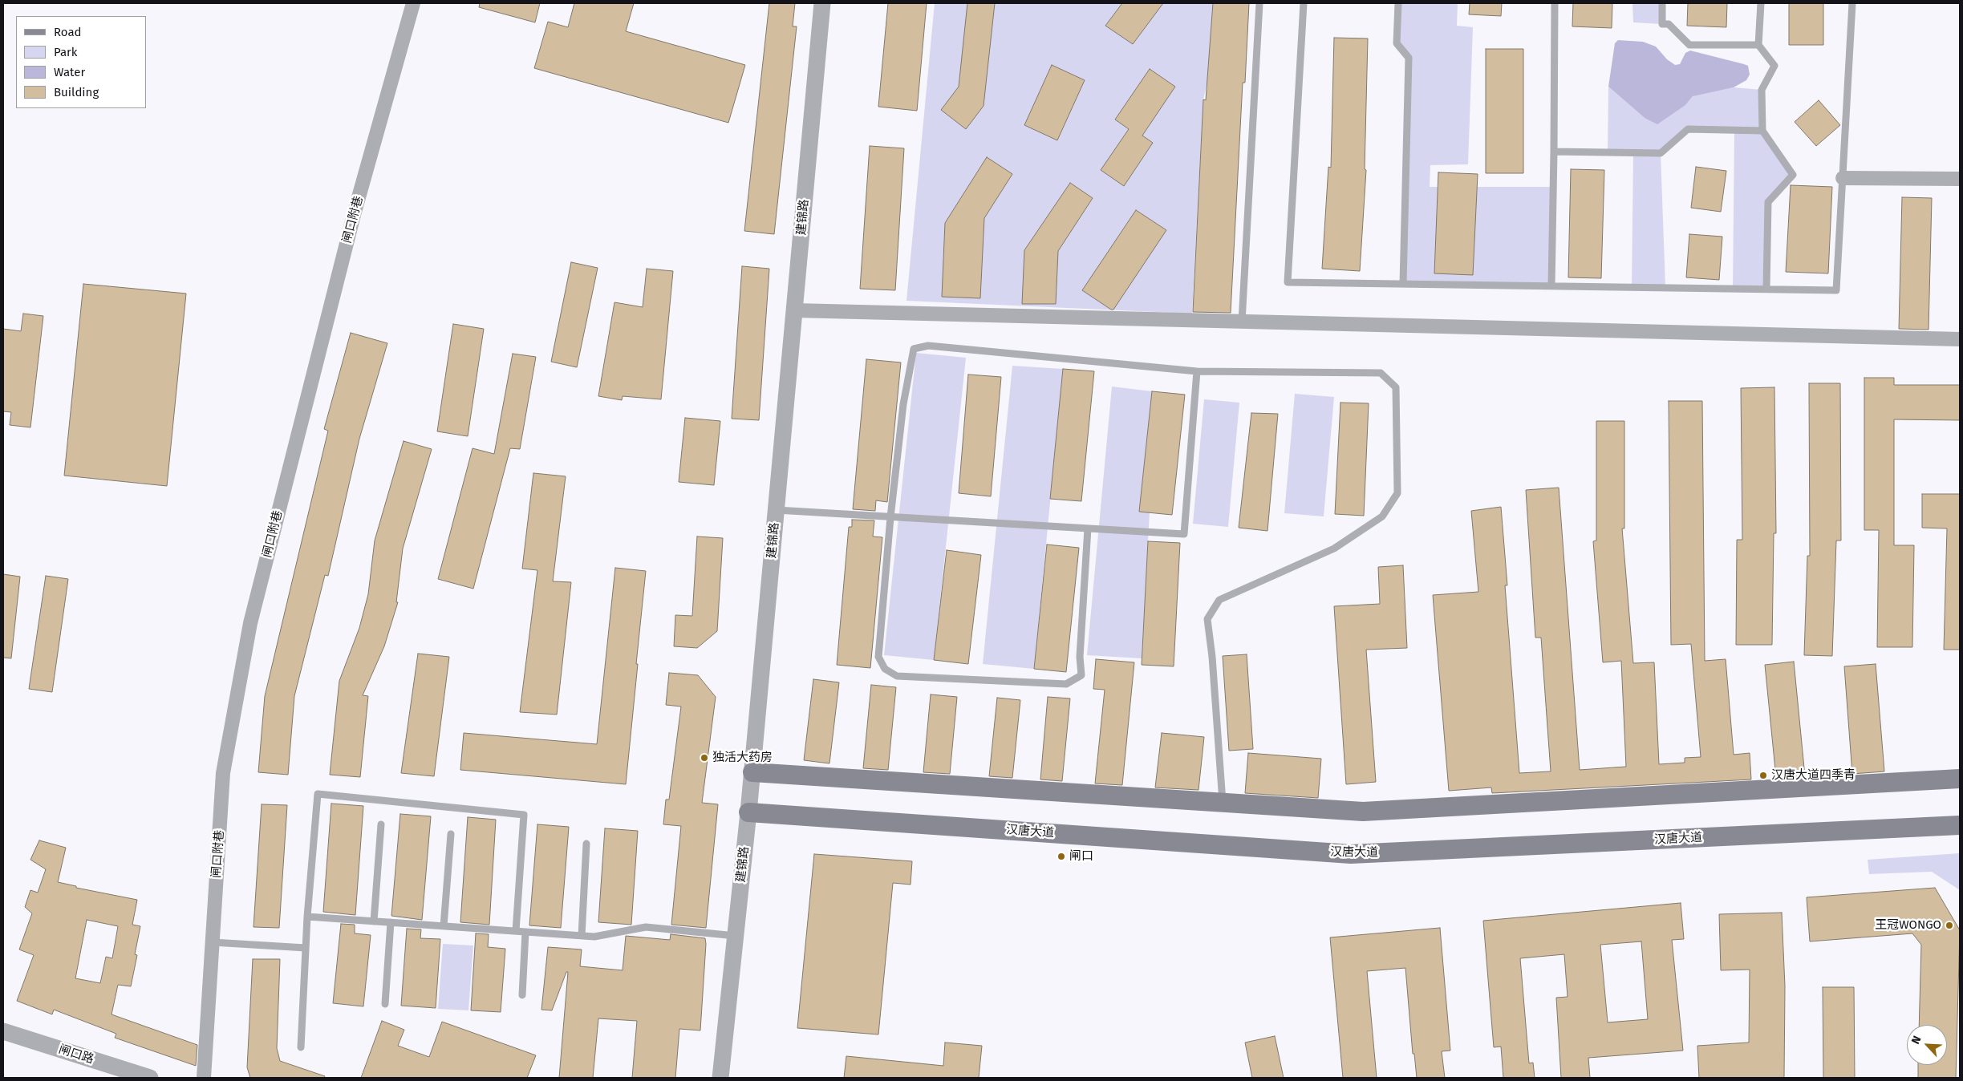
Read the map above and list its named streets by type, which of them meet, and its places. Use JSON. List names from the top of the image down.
{
  "streets": {
    "main road": ["汉唐大道"],
    "street": ["建锦路", "闸口附巷", "闸口路"]
  },
  "crossings": [
    ["建锦路", "汉唐大道"]
  ],
  "places": [
    "独活大药房",
    "汉唐大道四季青",
    "闸口",
    "王冠WONGO"
  ],
  "legend": [
    "Road",
    "Park",
    "Water",
    "Building"
  ],
  "north": "top left"
}
